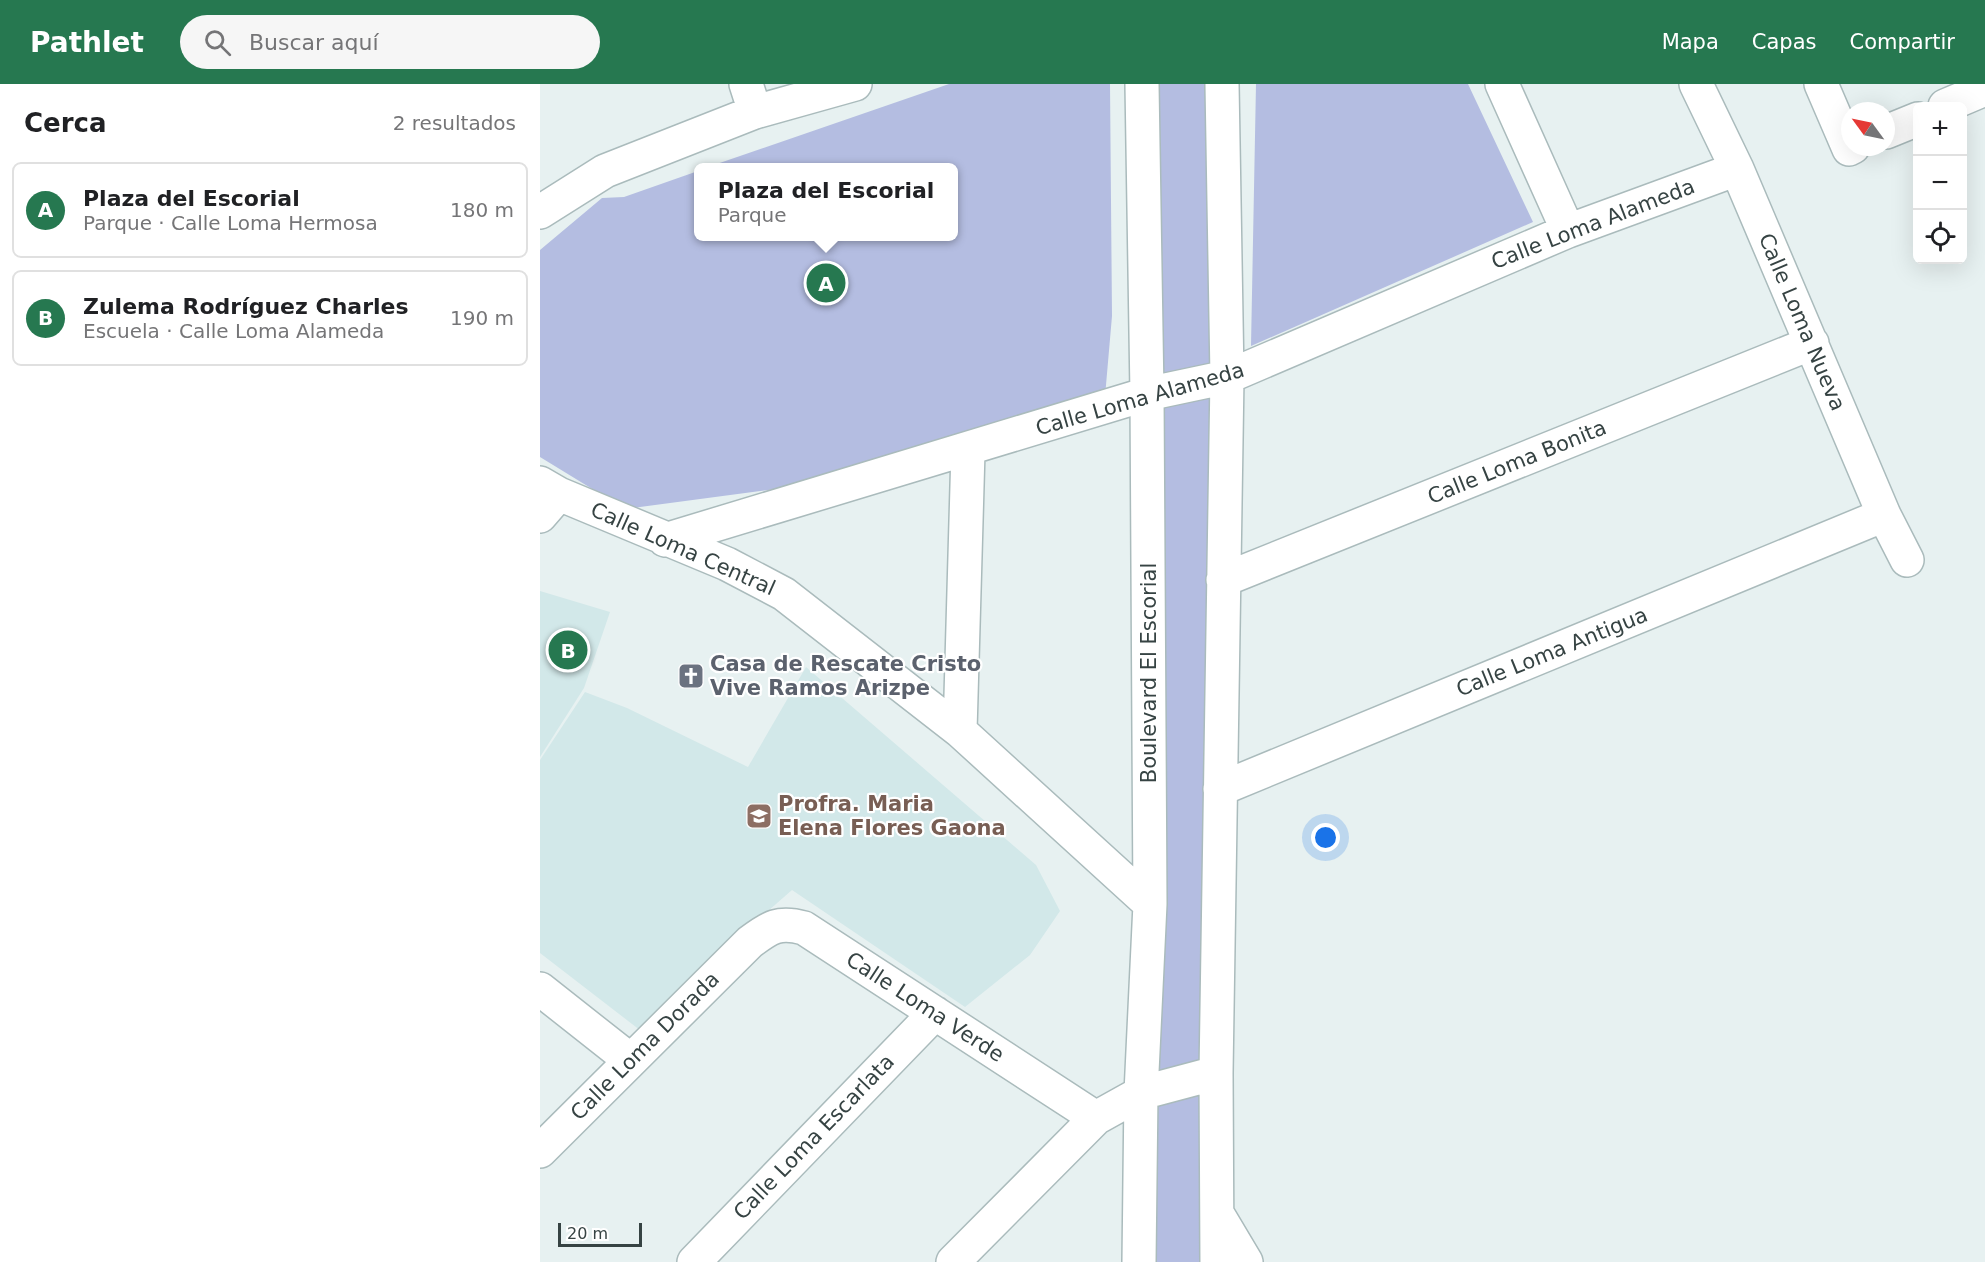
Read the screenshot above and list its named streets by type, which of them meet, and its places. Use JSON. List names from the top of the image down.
{
  "streets": {
    "street": [
      "Calle Loma Alameda",
      "Calle Loma Nueva",
      "Calle Loma Bonita",
      "Calle Loma Central",
      "Calle Loma Antigua",
      "Boulevard El Escorial",
      "Calle Loma Verde",
      "Calle Loma Dorada",
      "Calle Loma Escarlata"
    ]
  },
  "crossings": [
    ["Calle Loma Alameda", "Calle Loma Nueva"],
    ["Calle Loma Alameda", "Calle Loma Central"],
    ["Calle Loma Alameda", "Boulevard El Escorial"],
    ["Calle Loma Nueva", "Calle Loma Bonita"],
    ["Calle Loma Nueva", "Calle Loma Antigua"],
    ["Calle Loma Central", "Boulevard El Escorial"],
    ["Calle Loma Verde", "Calle Loma Dorada"],
    ["Calle Loma Verde", "Calle Loma Escarlata"]
  ],
  "places": {
    "church": ["Casa de Rescate Cristo Vive Ramos Arizpe"],
    "school or university": ["Profra. Maria Elena Flores Gaona"]
  },
  "scale_bar": "20 m",
  "north": "top left",
  "page": {
    "header": "Pathlet",
    "search": "Buscar aquí",
    "nav": ["Mapa", "Capas", "Compartir"],
    "heading": ["Cerca", "2 resultados"],
    "map_buttons": ["+", "−"],
    "list": [
      {
        "mark": "A",
        "name": "Plaza del Escorial",
        "note": "Parque · Calle Loma Hermosa",
        "value": "180 m"
      },
      {
        "mark": "B",
        "name": "Zulema Rodríguez Charles",
        "note": "Escuela · Calle Loma Alameda",
        "value": "190 m"
      }
    ],
    "popup": ["Plaza del Escorial", "Parque"],
    "pins": ["A", "B"],
    "scale": "20 m"
  }
}
